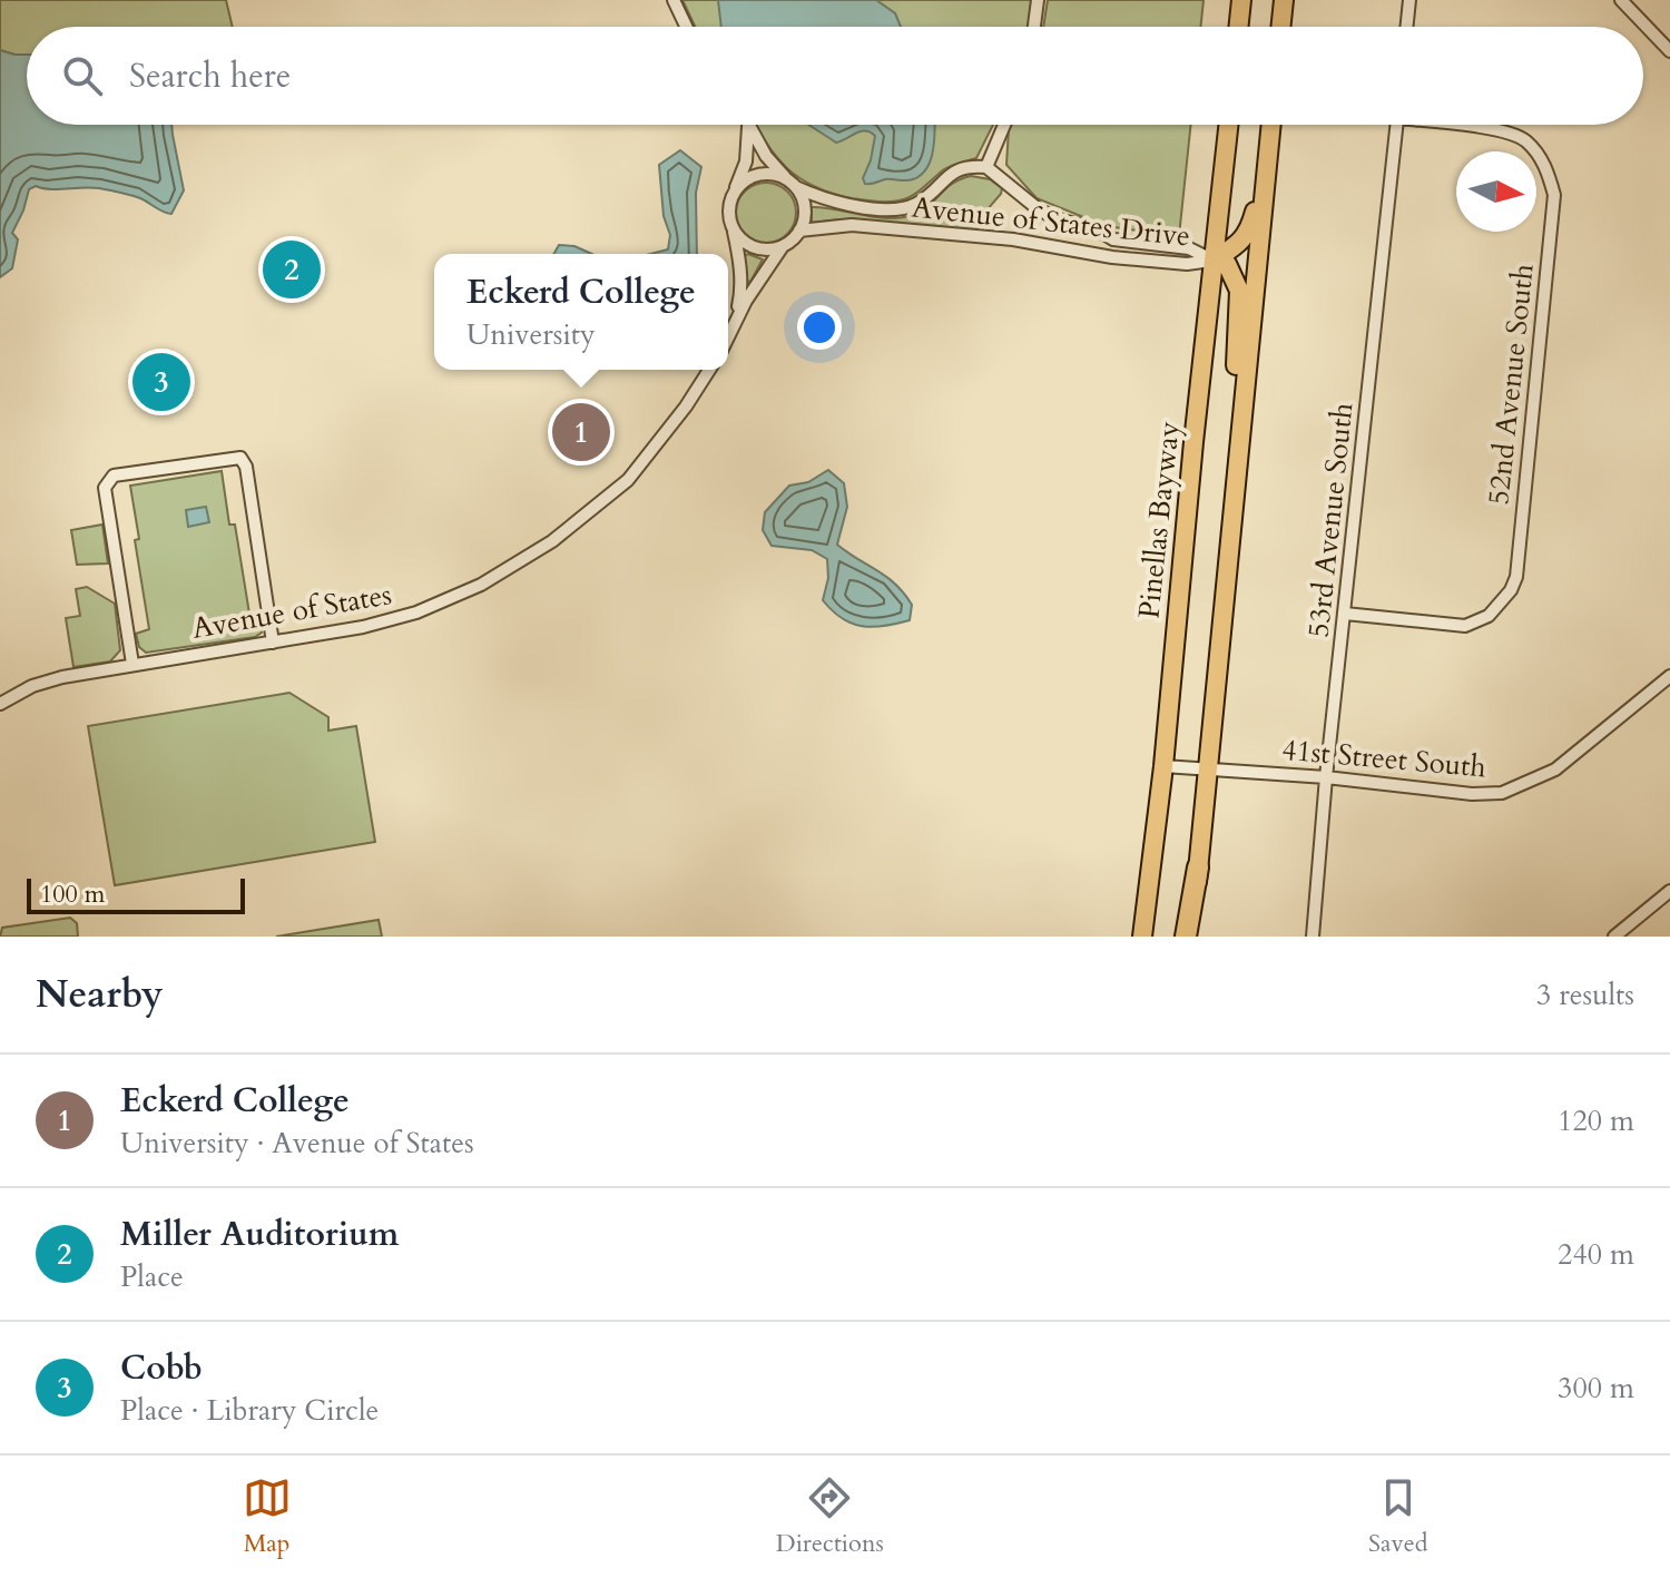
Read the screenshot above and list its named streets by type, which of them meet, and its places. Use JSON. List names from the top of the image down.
{
  "streets": {
    "main road": ["Pinellas Bayway"],
    "street": [
      "Avenue of States Drive",
      "52nd Avenue South",
      "53rd Avenue South",
      "Avenue of States",
      "41st Street South"
    ]
  },
  "crossings": [
    ["Avenue of States Drive", "Pinellas Bayway"],
    ["52nd Avenue South", "53rd Avenue South"],
    ["Pinellas Bayway", "41st Street South"],
    ["53rd Avenue South", "41st Street South"]
  ],
  "scale_bar": "100 m",
  "north": "right",
  "page": {
    "search": "Search here",
    "pins": ["2", "3", "1"],
    "popup": ["Eckerd College", "University"],
    "scale": "100 m",
    "heading": ["Nearby", "3 results"],
    "list": [
      {
        "mark": "1",
        "name": "Eckerd College",
        "note": "University · Avenue of States",
        "value": "120 m"
      },
      {
        "mark": "2",
        "name": "Miller Auditorium",
        "note": "Place",
        "value": "240 m"
      },
      {
        "mark": "3",
        "name": "Cobb",
        "note": "Place · Library Circle",
        "value": "300 m"
      }
    ],
    "nav": ["Map", "Directions", "Saved"]
  }
}
